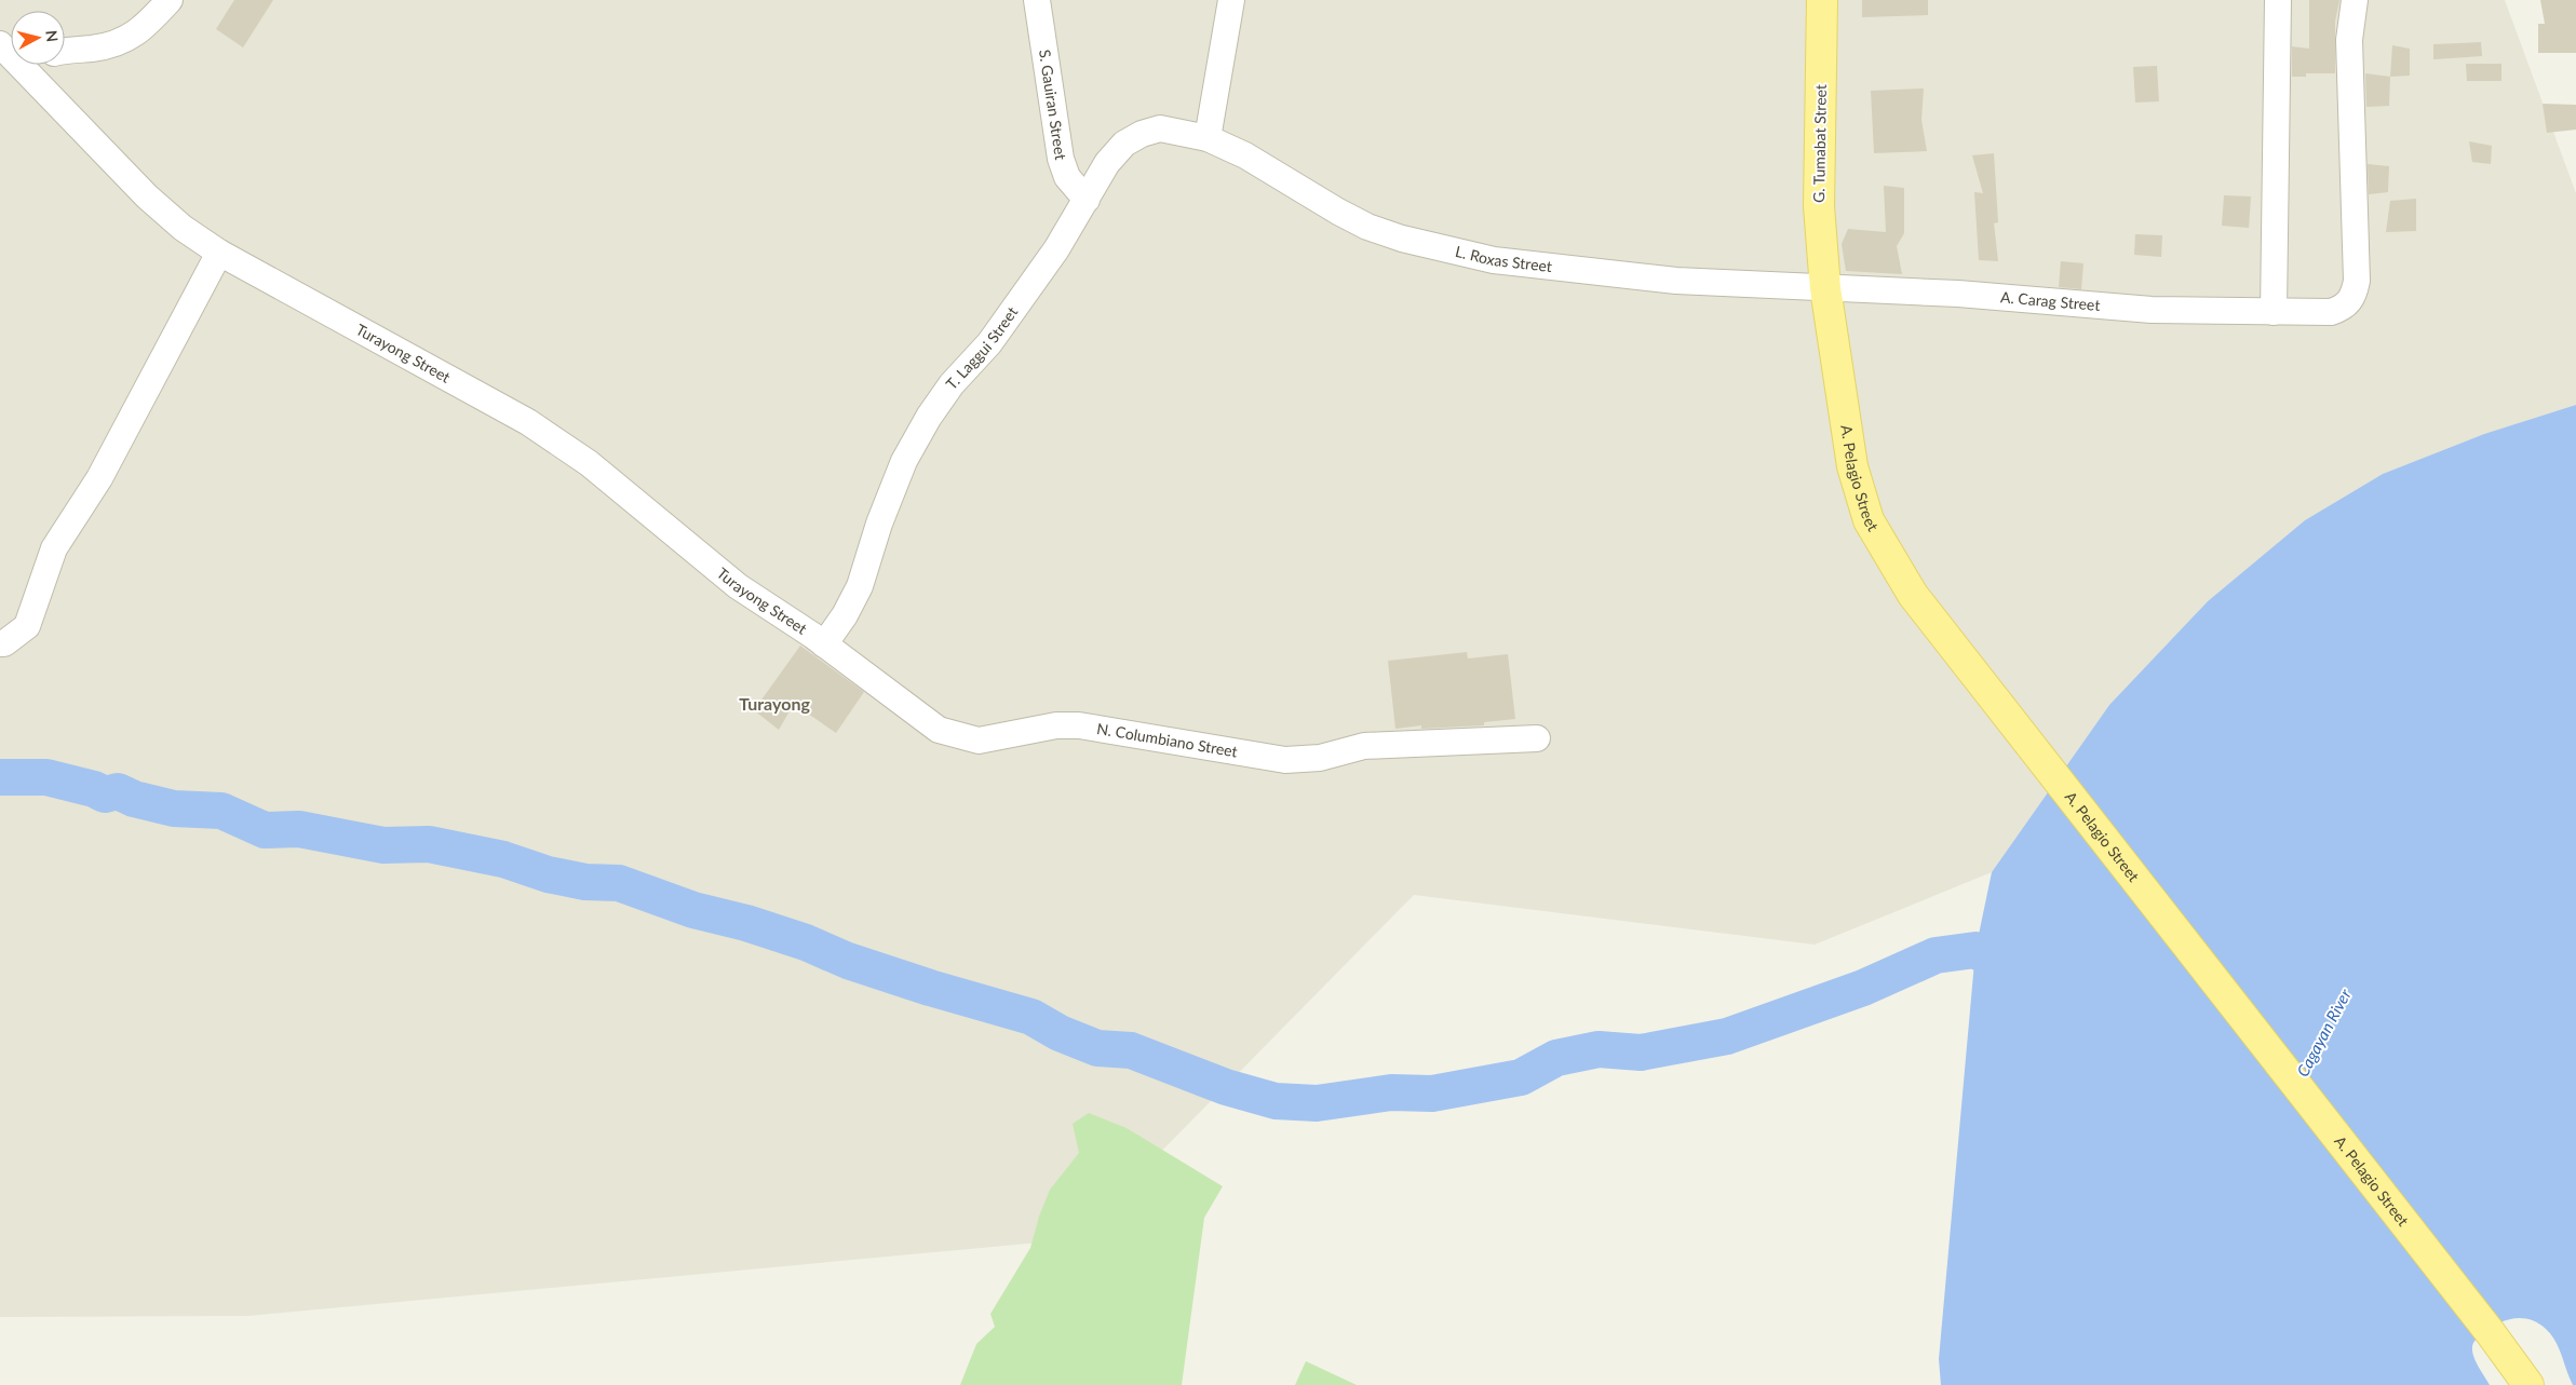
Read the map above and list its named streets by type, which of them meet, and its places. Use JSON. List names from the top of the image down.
{
  "streets": {
    "main road": ["G. Tumabat Street", "A. Pelagio Street"],
    "street": [
      "S. Gauiran Street",
      "L. Roxas Street",
      "A. Carag Street",
      "T. Laggui Street",
      "Turayong Street",
      "N. Columbiano Street"
    ]
  },
  "crossings": [
    ["S. Gauiran Street", "T. Laggui Street"],
    ["G. Tumabat Street", "L. Roxas Street"],
    ["G. Tumabat Street", "A. Carag Street"],
    ["G. Tumabat Street", "A. Pelagio Street"],
    ["L. Roxas Street", "A. Carag Street"],
    ["L. Roxas Street", "T. Laggui Street"],
    ["L. Roxas Street", "A. Pelagio Street"],
    ["A. Carag Street", "A. Pelagio Street"],
    ["T. Laggui Street", "Turayong Street"],
    ["T. Laggui Street", "N. Columbiano Street"],
    ["Turayong Street", "N. Columbiano Street"]
  ],
  "districts": ["Turayong"],
  "water": ["Cagayan River"],
  "north": "right"
}
